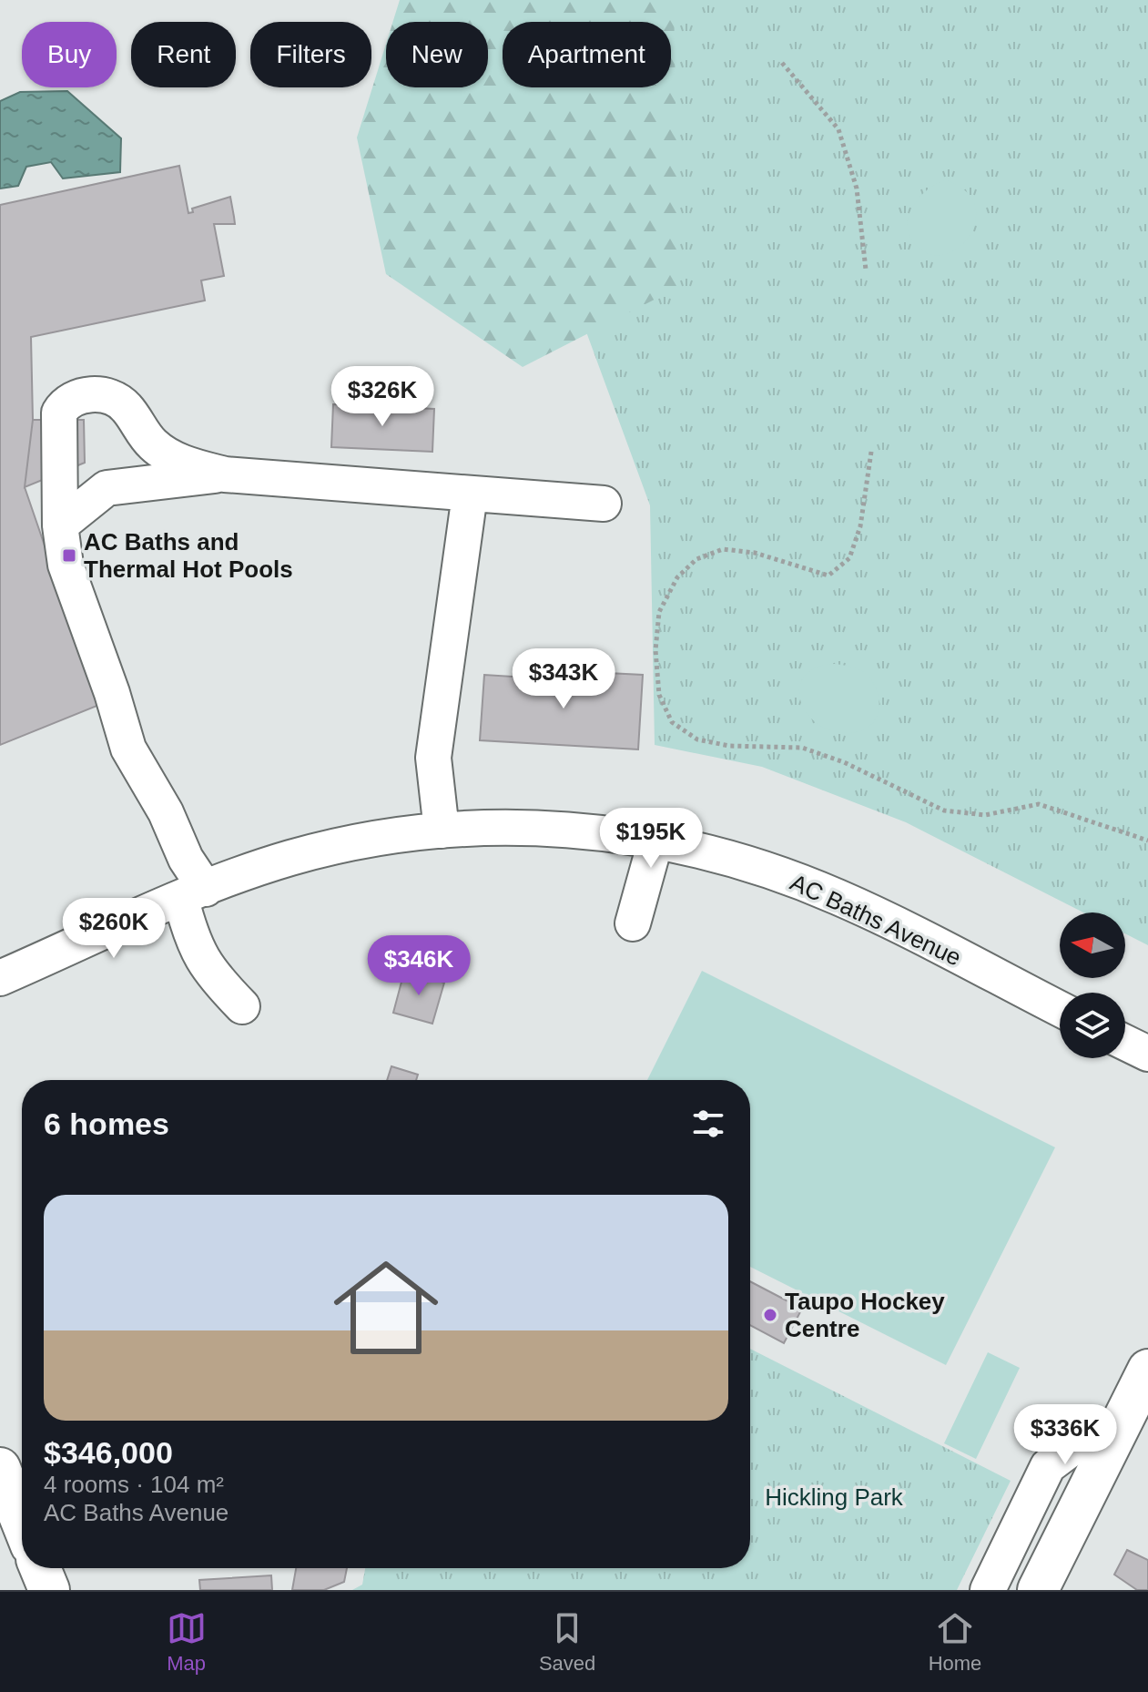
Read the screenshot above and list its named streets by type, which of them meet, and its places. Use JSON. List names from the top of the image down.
{
  "streets": {
    "street": ["AC Baths Avenue"]
  },
  "parks": ["Hickling Park"],
  "places": {
    "transit": ["AC Baths and Thermal Hot Pools"],
    "other": ["Taupo Hockey Centre"]
  },
  "north": "left",
  "page": {
    "chip": [
      "Buy",
      "Rent",
      "Filters",
      "New",
      "Apartment"
    ],
    "price": [
      "$326K",
      "$343K",
      "$195K",
      "$260K",
      "$346K",
      "$336K"
    ],
    "heading": "6 homes",
    "list": [
      {
        "name": "$346,000",
        "note": "4 rooms · 104 m² · AC Baths Avenue"
      }
    ],
    "tabs": ["Map", "Saved", "Home"]
  }
}
